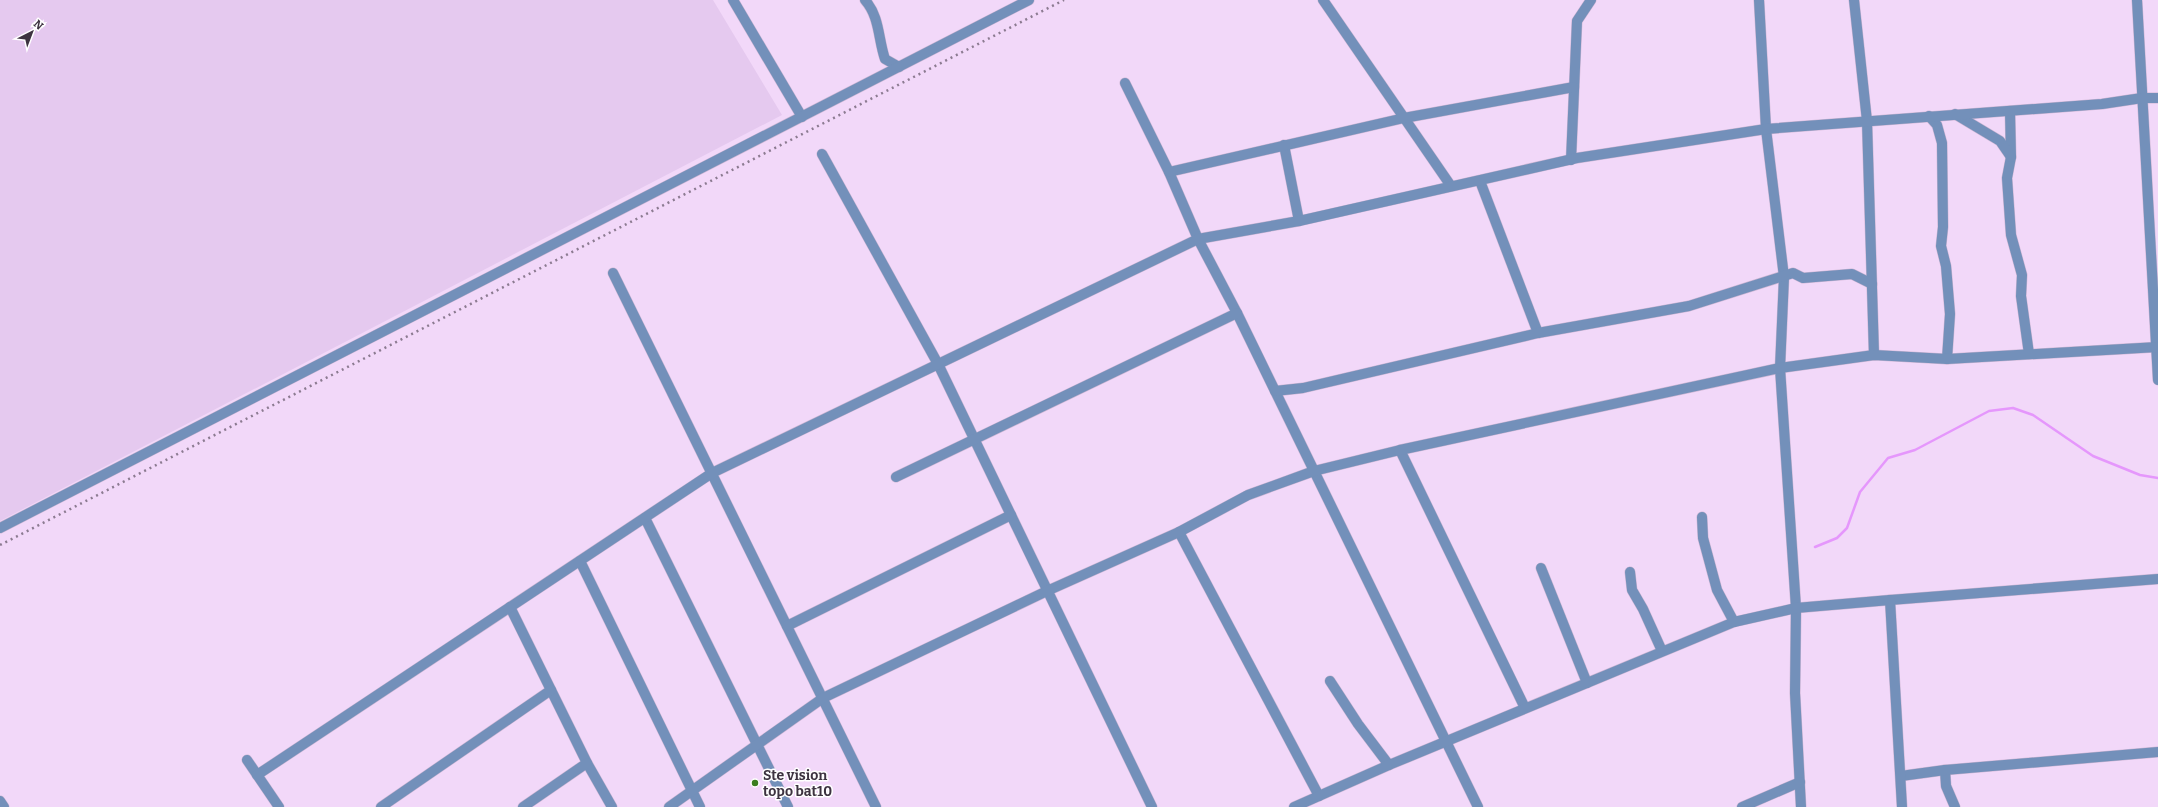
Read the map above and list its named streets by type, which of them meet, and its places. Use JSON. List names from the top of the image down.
{
  "places": ["Ste vision topo bat10"],
  "north": "top right"
}
